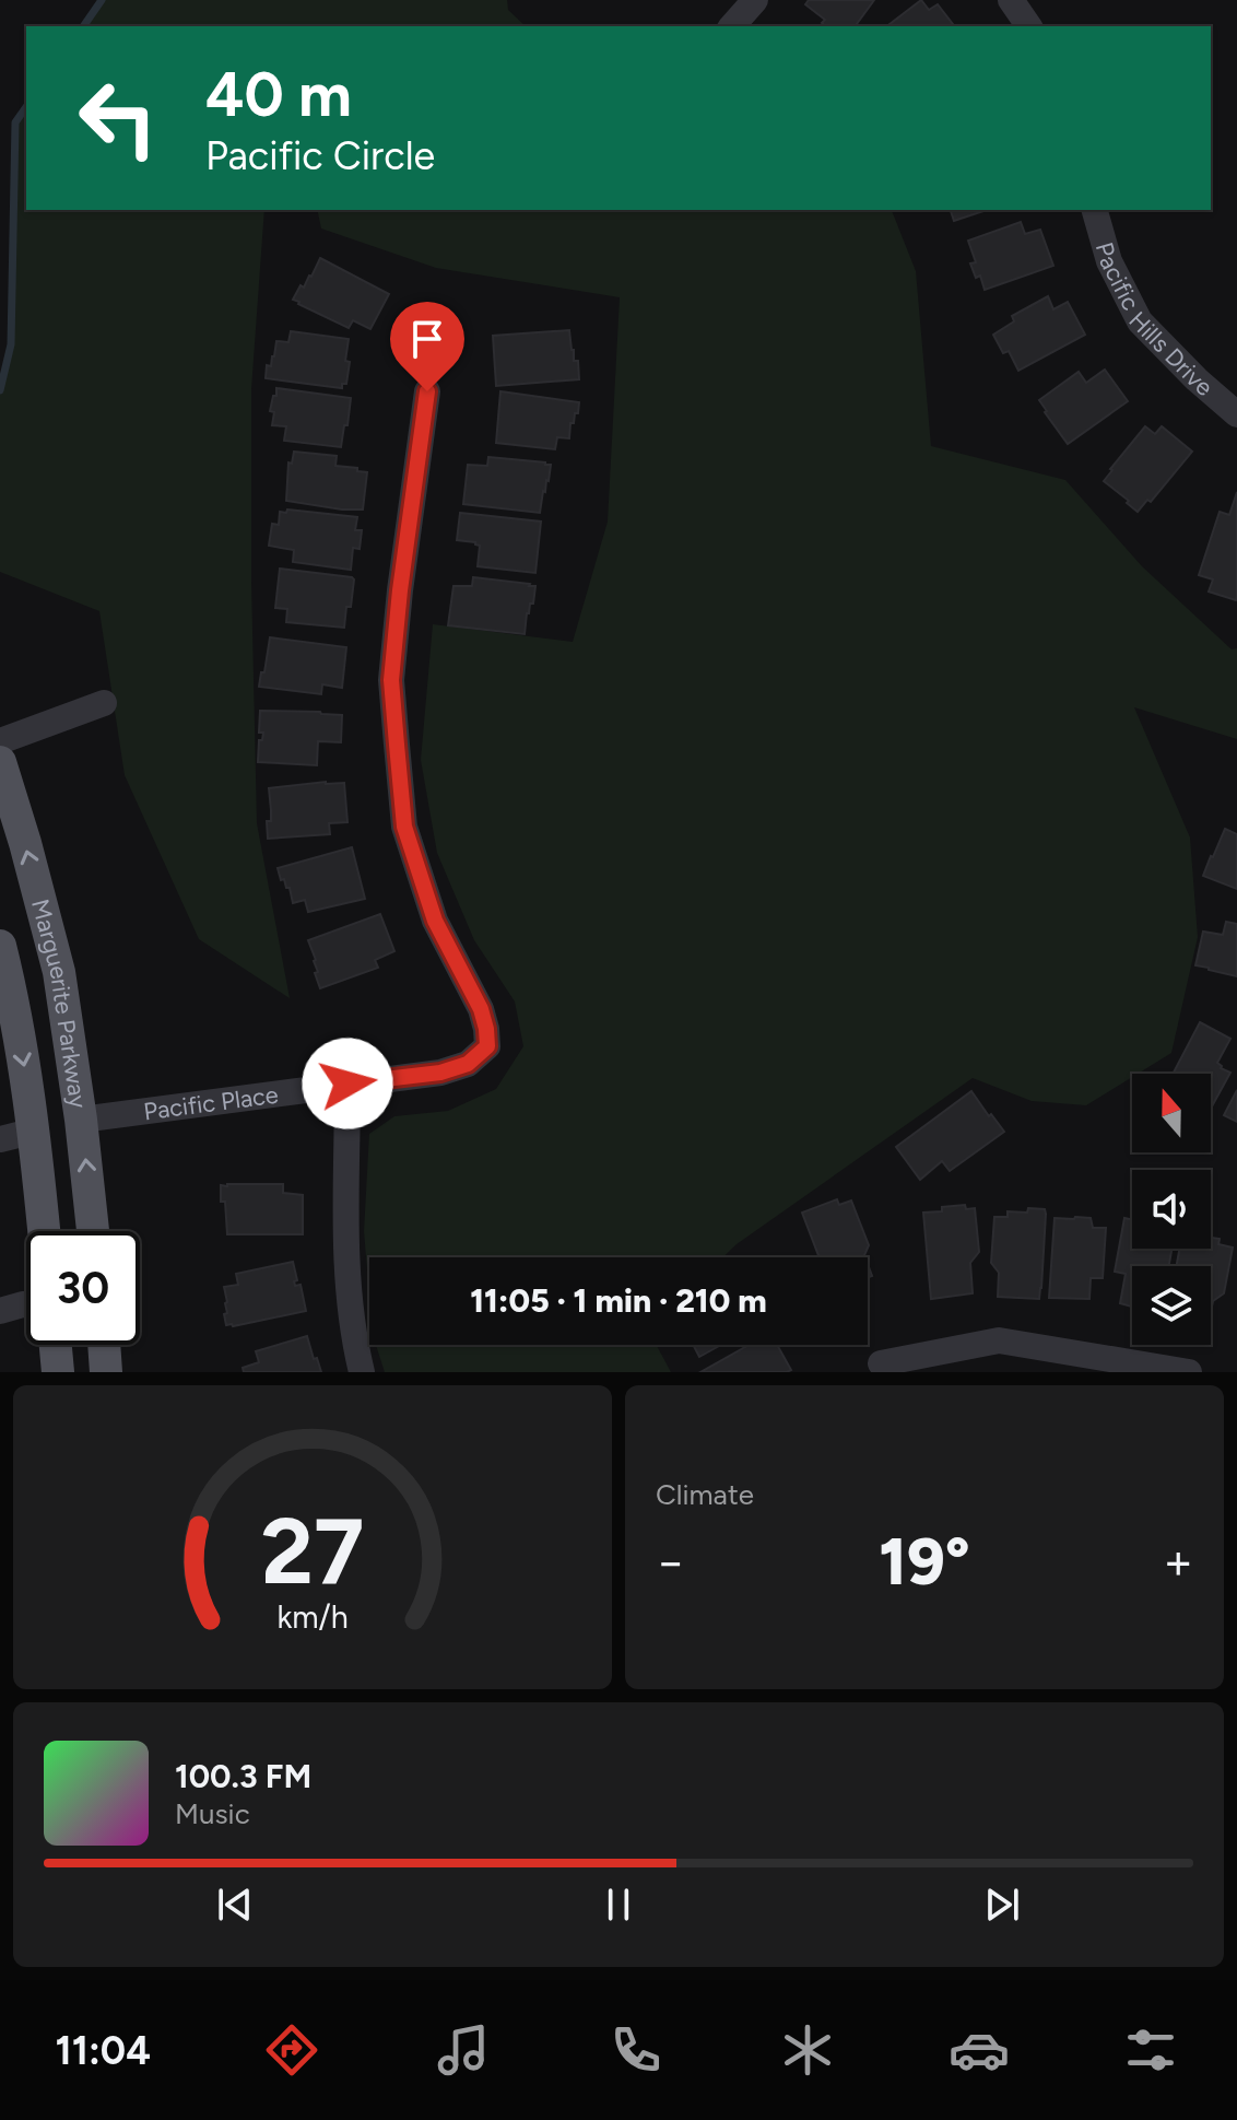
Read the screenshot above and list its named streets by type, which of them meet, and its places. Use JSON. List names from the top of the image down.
{
  "streets": {
    "main road": ["Marguerite Parkway"],
    "street": ["Pacific Hills Drive", "Pacific Place"]
  },
  "crossings": [
    ["Marguerite Parkway", "Pacific Place"]
  ],
  "north": "top",
  "page": {
    "turn": ["40 m", "Pacific Circle"],
    "limit": "30",
    "trip": "11:05 · 1 min · 210 m",
    "tile": "Climate",
    "heat": ["−", "19°", "+"],
    "song": ["100.3 FM", "Music"],
    "tabs": "11:04",
    "gauge": ["27", "km/h"]
  }
}
